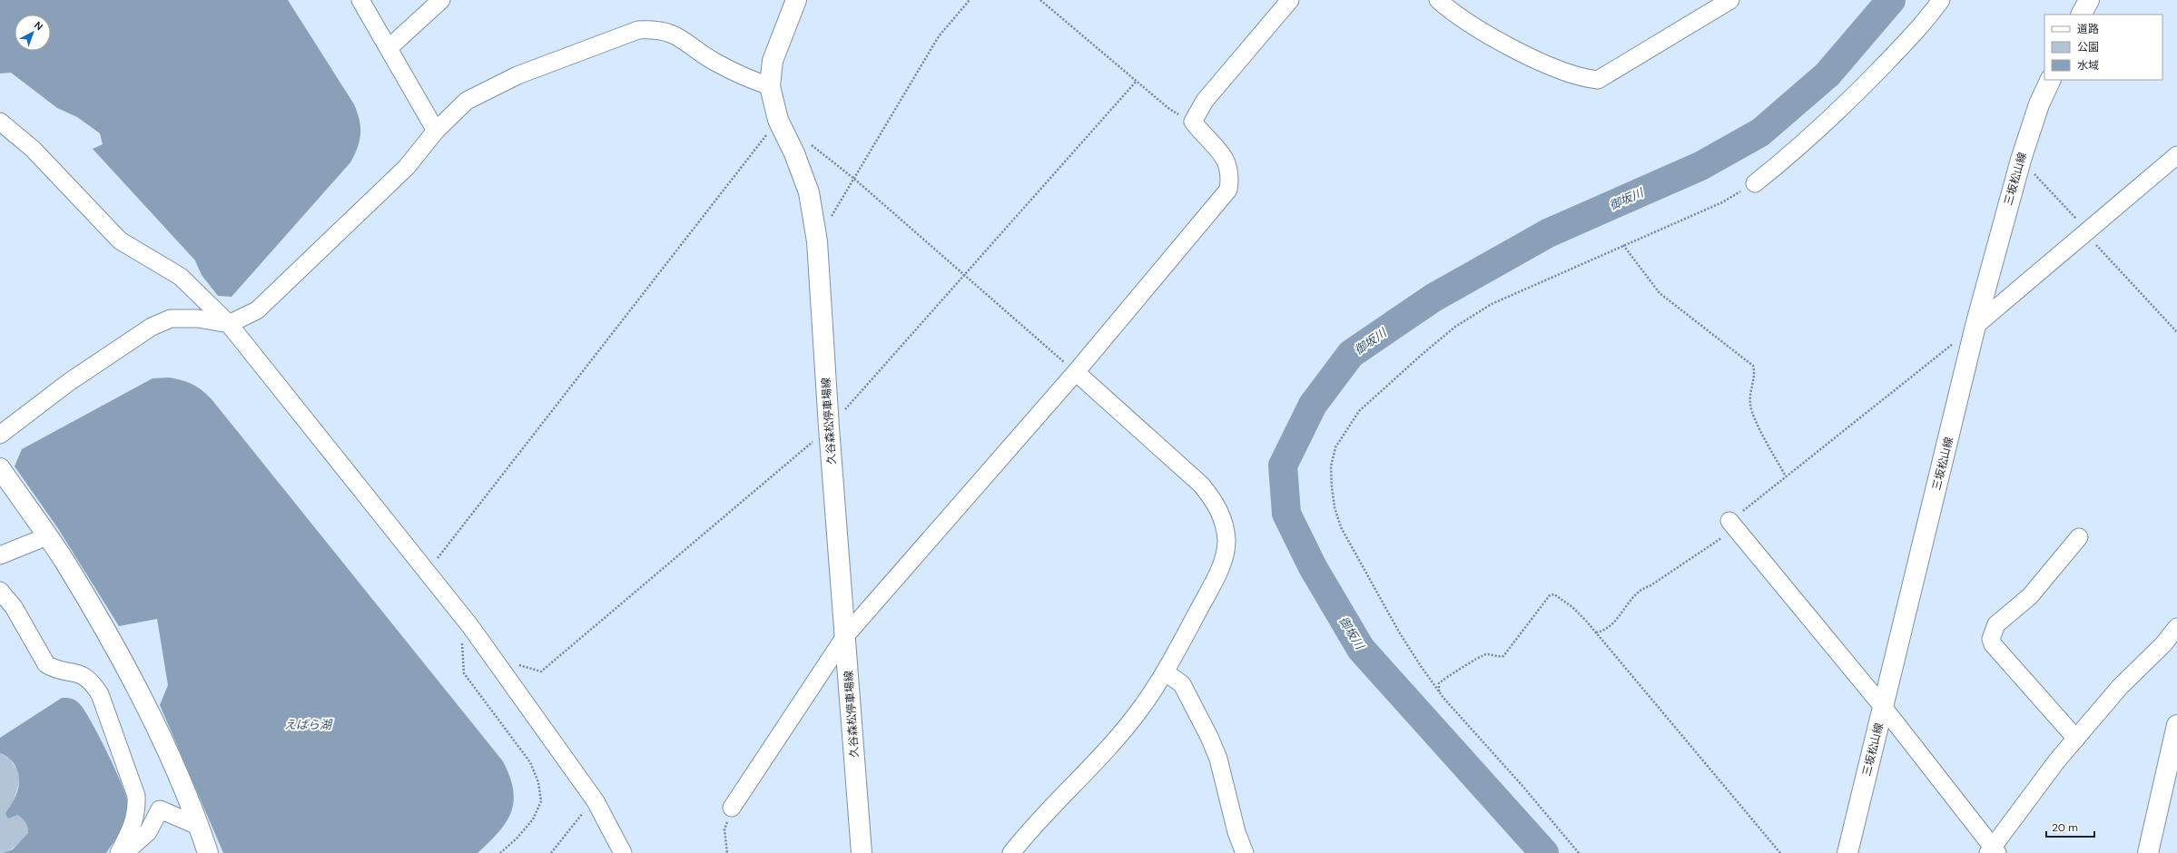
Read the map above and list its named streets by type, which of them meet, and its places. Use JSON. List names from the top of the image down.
{
  "streets": {
    "main road": ["三坂松山線", "久谷森松停車場線"]
  },
  "water": ["御坂川", "えばら湖"],
  "legend": ["道路", "公園", "水域"],
  "scale_bar": "20 m",
  "north": "top right"
}
